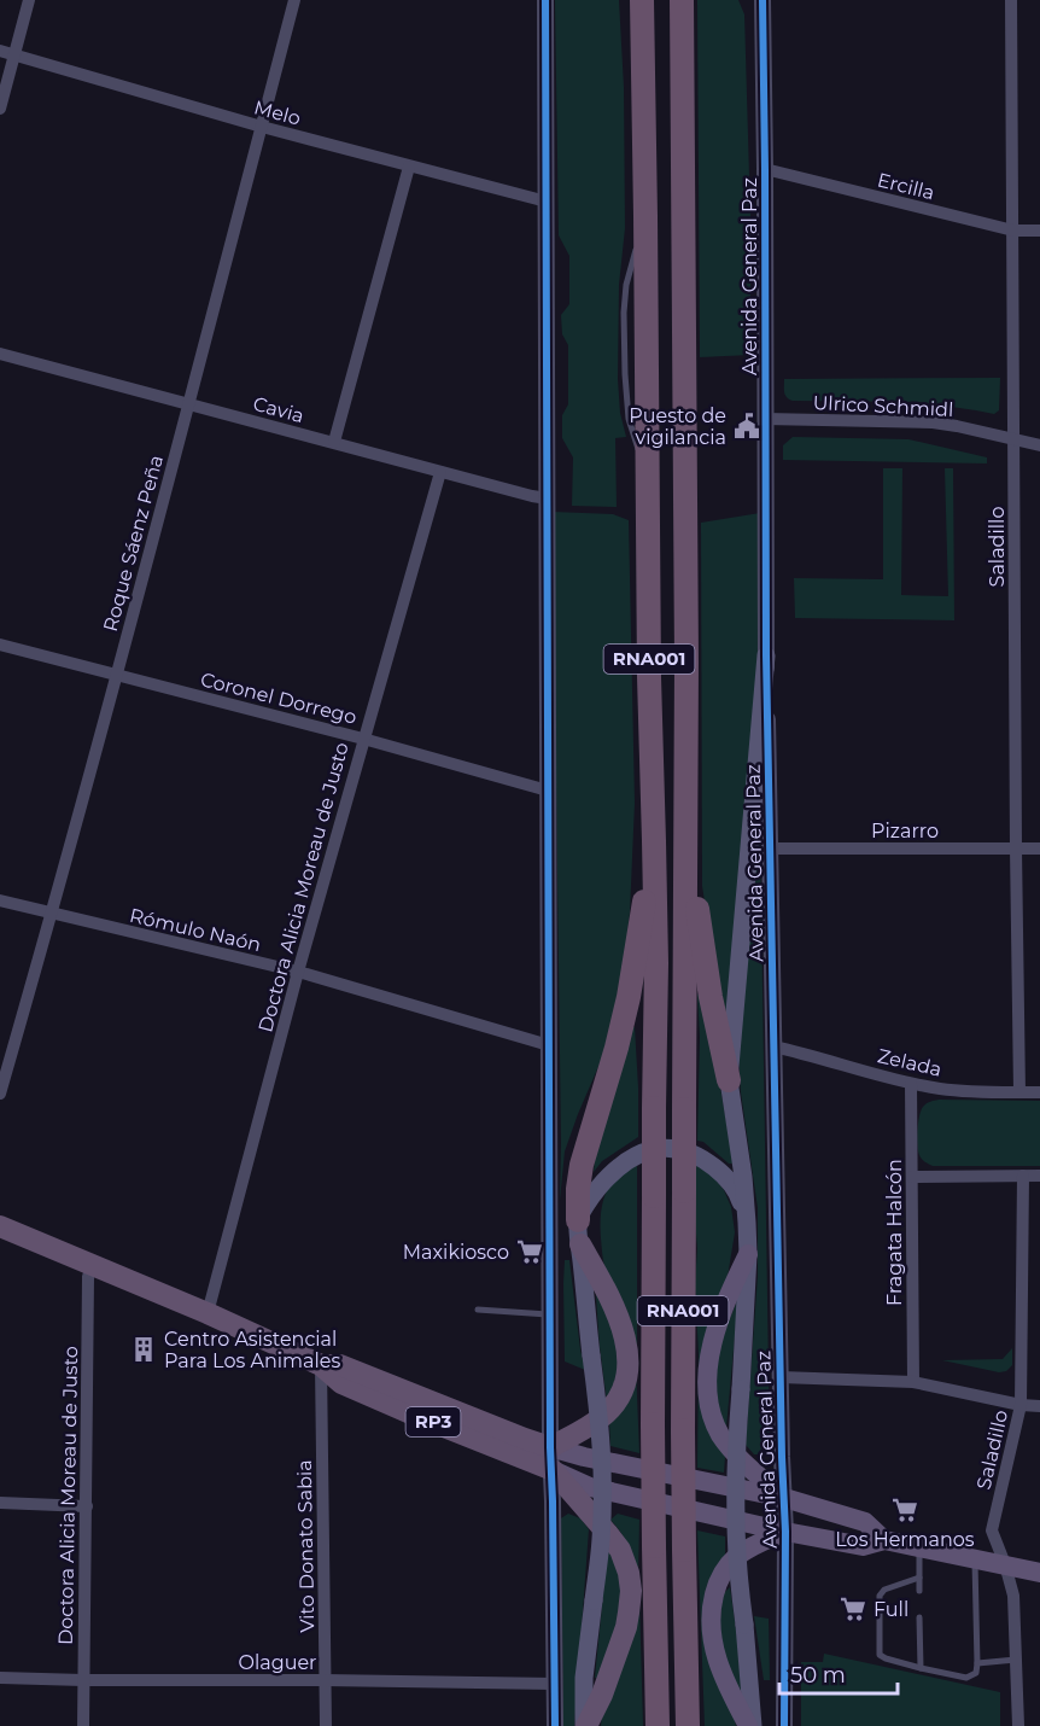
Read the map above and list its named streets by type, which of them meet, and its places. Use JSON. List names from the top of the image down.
{
  "streets": {
    "highway": ["RNA001", "RP3"],
    "street": [
      "Melo",
      "Ercilla",
      "Avenida General Paz",
      "Ulrico Schmidl",
      "Cavia",
      "Roque Sáenz Peña",
      "Saladillo",
      "Coronel Dorrego",
      "Pizarro",
      "Doctora Alicia Moreau de Justo",
      "Rómulo Naón",
      "Zelada",
      "Fragata Halcón",
      "Vito Donato Sabia",
      "Olaguer"
    ]
  },
  "crossings": [
    ["Melo", "Roque Sáenz Peña"],
    ["Ercilla", "Avenida General Paz"],
    ["Ercilla", "Saladillo"],
    ["Avenida General Paz", "Ulrico Schmidl"],
    ["Avenida General Paz", "Pizarro"],
    ["Avenida General Paz", "Zelada"],
    ["Ulrico Schmidl", "Saladillo"],
    ["Cavia", "Roque Sáenz Peña"],
    ["Cavia", "Doctora Alicia Moreau de Justo"],
    ["Roque Sáenz Peña", "Coronel Dorrego"],
    ["Roque Sáenz Peña", "Rómulo Naón"],
    ["Saladillo", "Pizarro"],
    ["Saladillo", "Zelada"],
    ["Coronel Dorrego", "Doctora Alicia Moreau de Justo"],
    ["Doctora Alicia Moreau de Justo", "Rómulo Naón"],
    ["Doctora Alicia Moreau de Justo", "RP3"],
    ["Doctora Alicia Moreau de Justo", "Olaguer"],
    ["Zelada", "Fragata Halcón"],
    ["RP3", "Vito Donato Sabia"],
    ["Vito Donato Sabia", "Olaguer"]
  ],
  "places": {
    "public building": ["Puesto de vigilancia"],
    "supermarket": ["Maxikiosco", "Los Hermanos", "Full"],
    "building": ["Centro Asistencial Para Los Animales"]
  },
  "scale_bar": "50 m"
}
